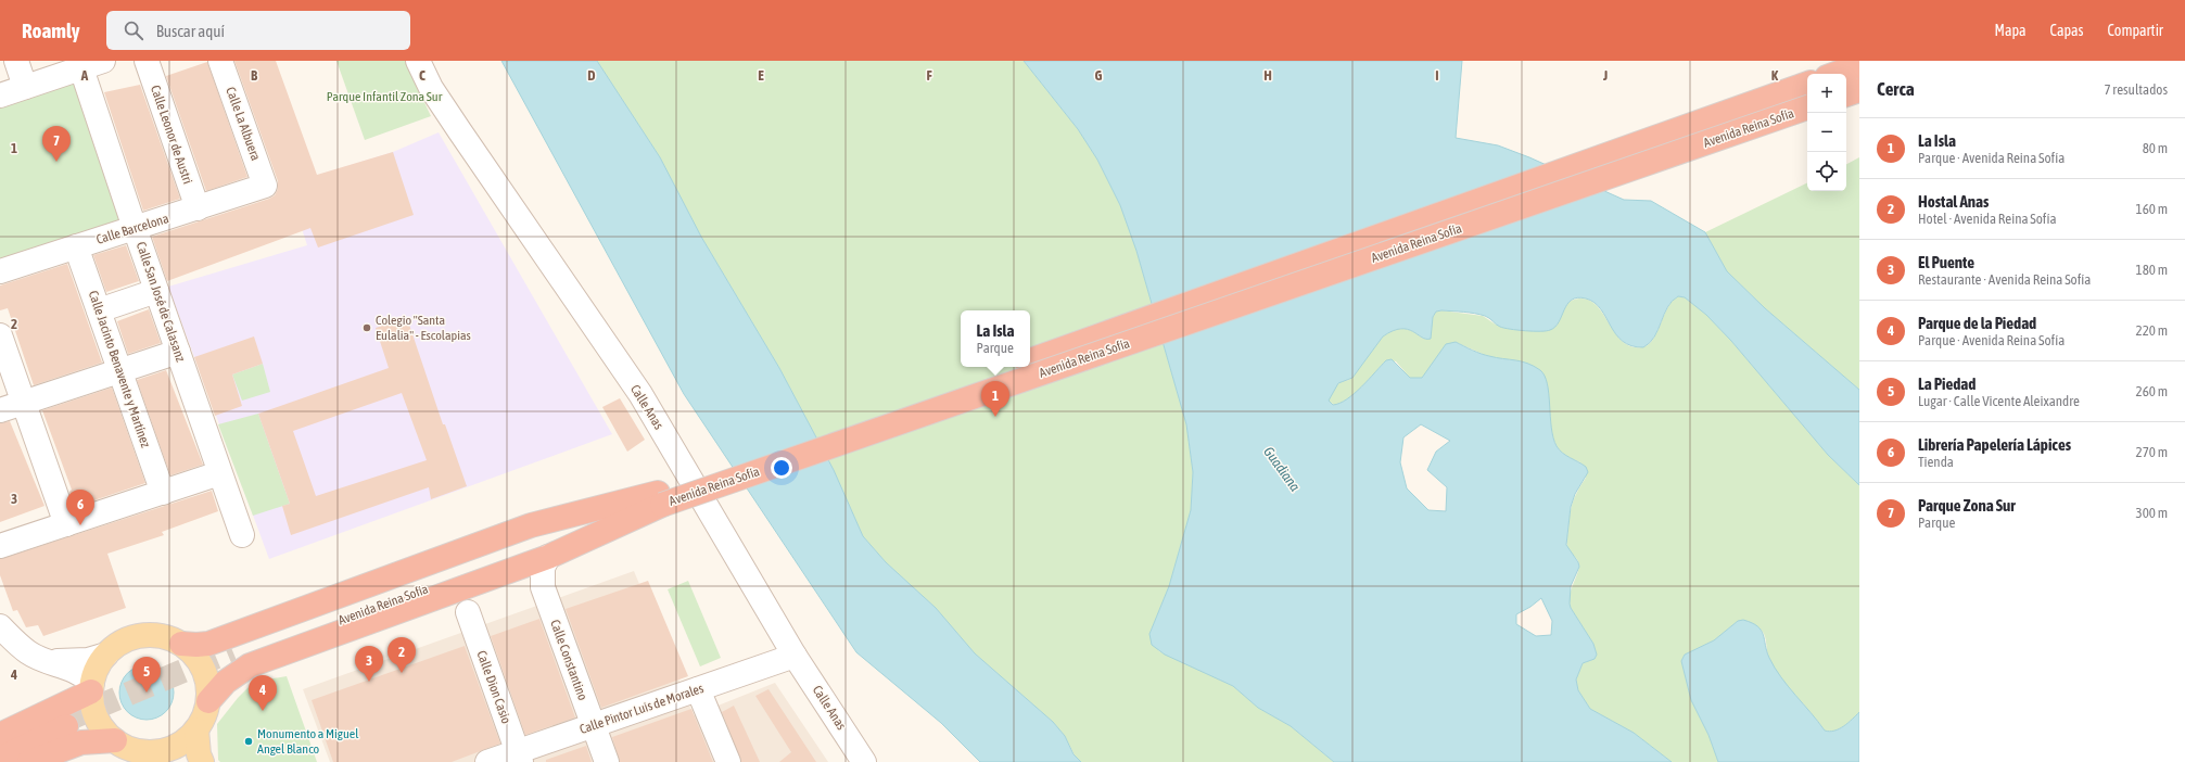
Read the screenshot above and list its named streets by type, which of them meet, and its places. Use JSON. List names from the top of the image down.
{
  "streets": {
    "highway": ["Avenida Reina Sofía"],
    "street": [
      "Calle La Albuera",
      "Calle Leonor de Austri",
      "Calle Barcelona",
      "Calle San José de Calasanz",
      "Calle Jacinto Benavente y Martínez",
      "Calle Anas",
      "Calle Constantino",
      "Calle Dion Casio",
      "Calle Pintor Luis de Morales"
    ]
  },
  "crossings": [
    ["Calle La Albuera", "Calle Barcelona"],
    ["Calle Leonor de Austri", "Calle Barcelona"],
    ["Calle Barcelona", "Calle San José de Calasanz"],
    ["Calle Barcelona", "Calle Jacinto Benavente y Martínez"],
    ["Calle Anas", "Calle Pintor Luis de Morales"],
    ["Calle Constantino", "Calle Pintor Luis de Morales"],
    ["Calle Dion Casio", "Calle Pintor Luis de Morales"]
  ],
  "water": ["Guadiana"],
  "parks": ["Parque Infantil Zona Sur"],
  "places": ["Colegio \"Santa Eulalia\" - Escolapias", "Monumento a Miguel Angel Blanco"],
  "page": {
    "header": "Roamly",
    "search": "Buscar aquí",
    "nav": ["Mapa", "Capas", "Compartir"],
    "heading": ["Cerca", "7 resultados"],
    "map_buttons": ["+", "−"],
    "list": [
      {
        "mark": "1",
        "name": "La Isla",
        "note": "Parque · Avenida Reina Sofía",
        "value": "80 m"
      },
      {
        "mark": "2",
        "name": "Hostal Anas",
        "note": "Hotel · Avenida Reina Sofía",
        "value": "160 m"
      },
      {
        "mark": "3",
        "name": "El Puente",
        "note": "Restaurante · Avenida Reina Sofía",
        "value": "180 m"
      },
      {
        "mark": "4",
        "name": "Parque de la Piedad",
        "note": "Parque · Avenida Reina Sofía",
        "value": "220 m"
      },
      {
        "mark": "5",
        "name": "La Piedad",
        "note": "Lugar · Calle Vicente Aleixandre",
        "value": "260 m"
      },
      {
        "mark": "6",
        "name": "Librería Papelería Lápices",
        "note": "Tienda",
        "value": "270 m"
      },
      {
        "mark": "7",
        "name": "Parque Zona Sur",
        "note": "Parque",
        "value": "300 m"
      }
    ],
    "pins": [
      "7",
      "1",
      "6",
      "2",
      "3",
      "5",
      "4"
    ],
    "popup": ["La Isla", "Parque"]
  },
  "grid": {
    "columns": [
      "A",
      "B",
      "C",
      "D",
      "E",
      "F",
      "G",
      "H",
      "I",
      "J",
      "K"
    ],
    "rows": [
      "1",
      "2",
      "3",
      "4"
    ]
  }
}
